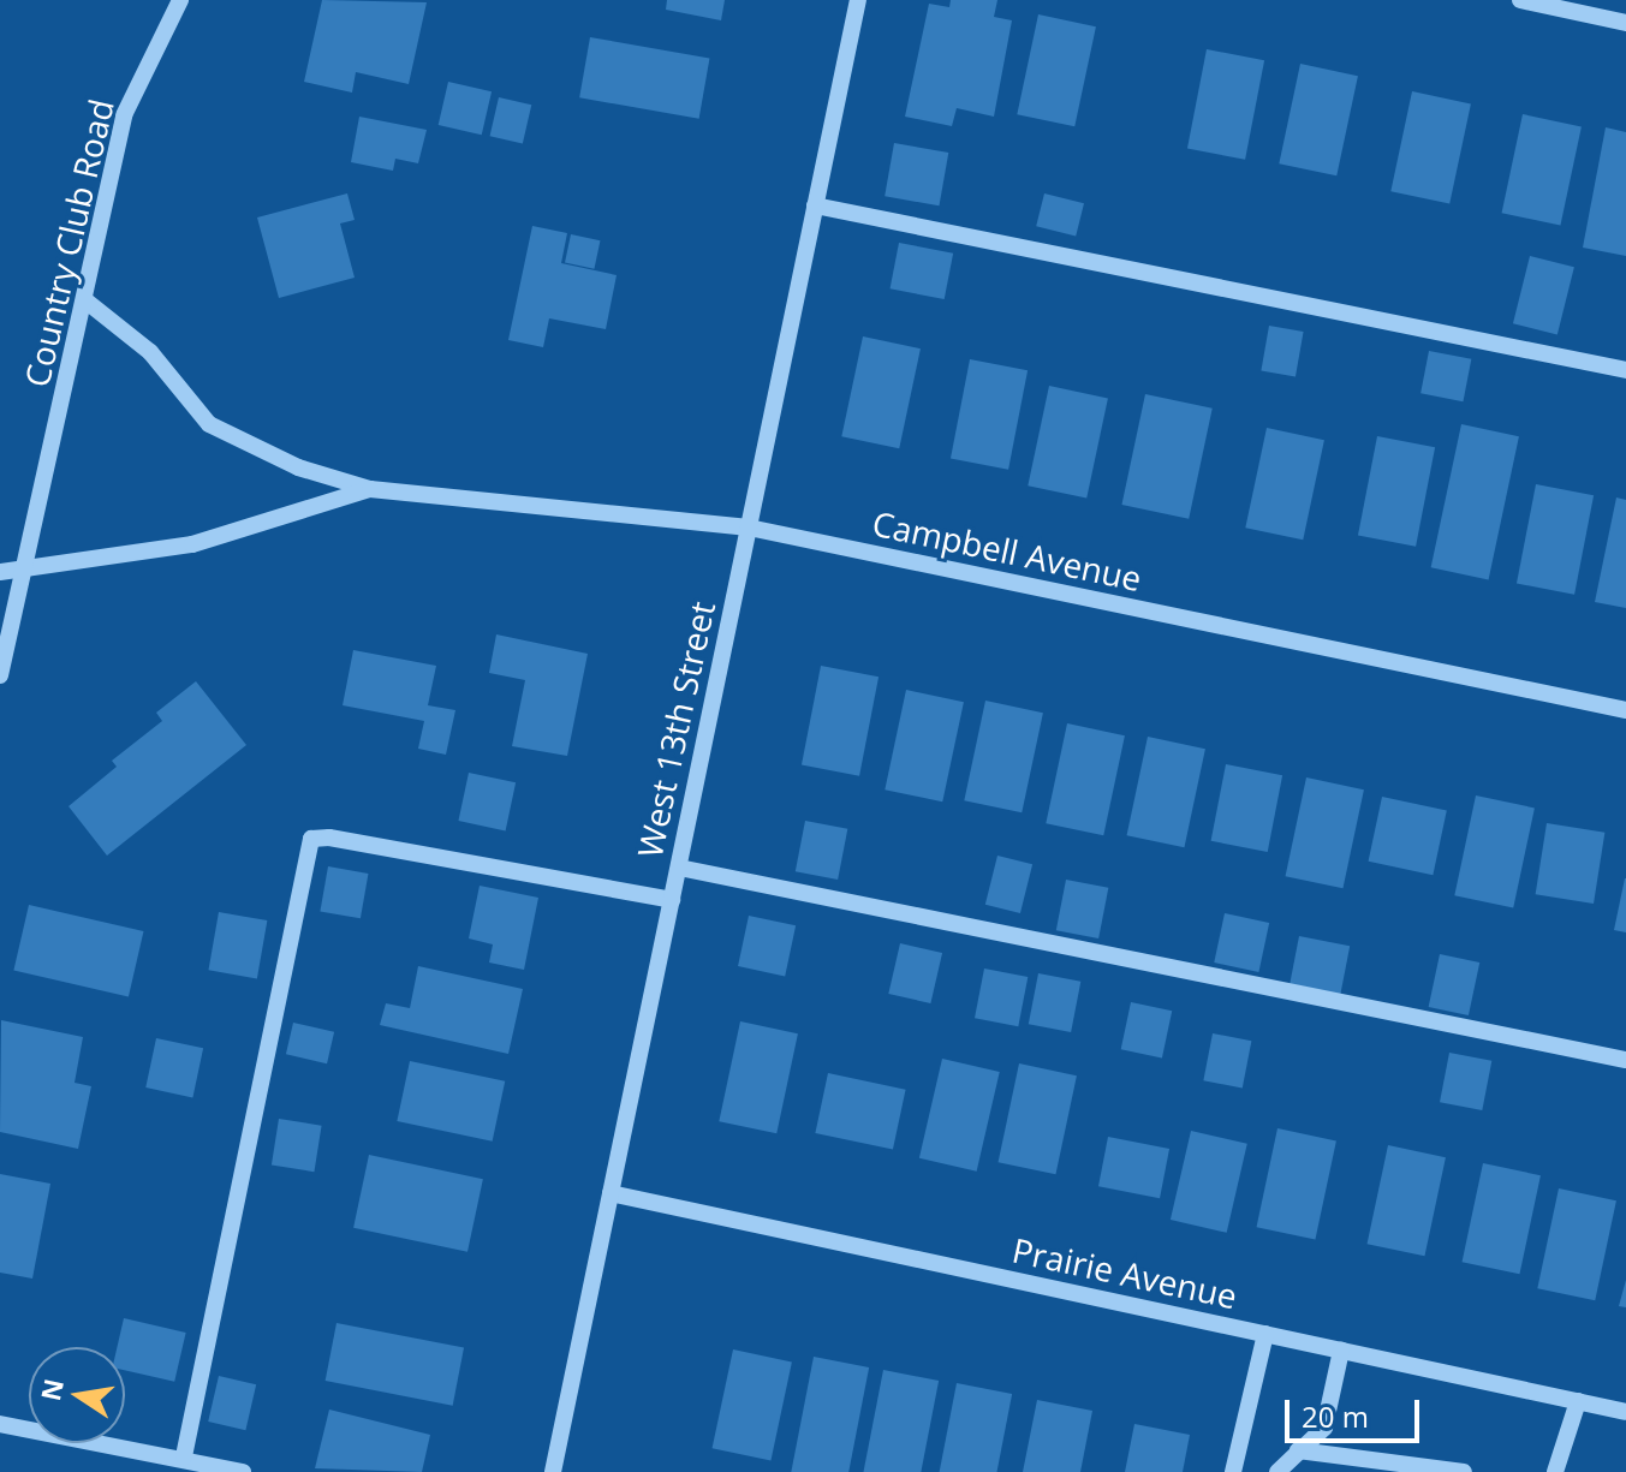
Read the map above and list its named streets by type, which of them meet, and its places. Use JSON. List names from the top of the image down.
{
  "streets": {
    "street": [
      "Country Club Road",
      "Campbell Avenue",
      "West 13th Street",
      "Prairie Avenue"
    ]
  },
  "crossings": [
    ["Country Club Road", "Campbell Avenue"],
    ["Campbell Avenue", "West 13th Street"],
    ["West 13th Street", "Prairie Avenue"]
  ],
  "scale_bar": "20 m",
  "north": "left"
}
